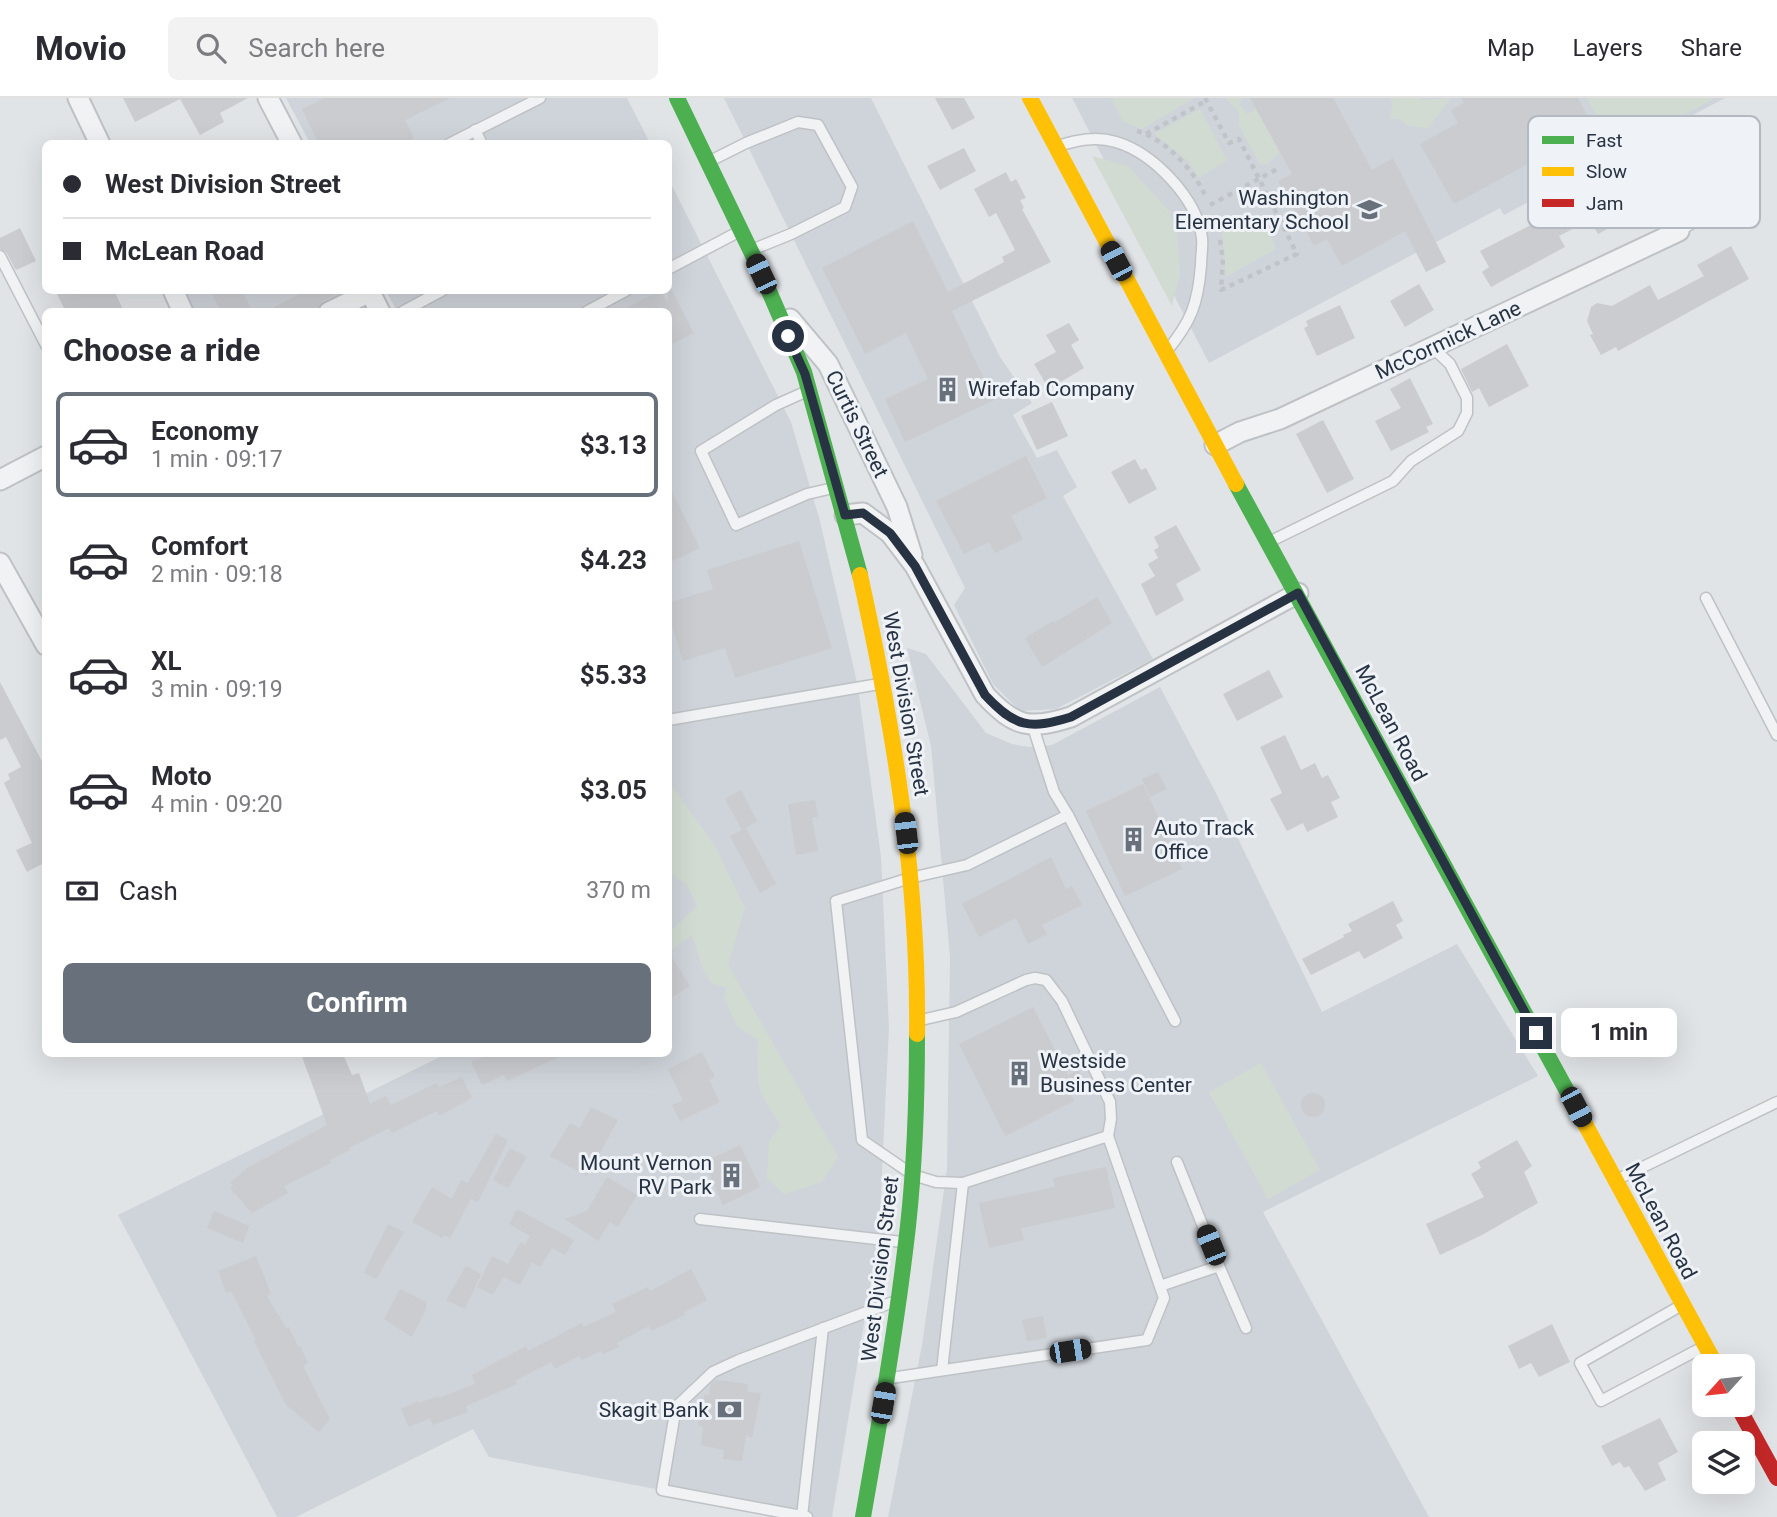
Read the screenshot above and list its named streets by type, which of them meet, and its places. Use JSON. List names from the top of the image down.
{
  "streets": {
    "street": [
      "McCormick Lane",
      "Curtis Street",
      "West Division Street",
      "McLean Road"
    ]
  },
  "crossings": [
    ["McCormick Lane", "McLean Road"],
    ["Curtis Street", "West Division Street"]
  ],
  "places": {
    "school or university": ["Washington Elementary School"],
    "building": [
      "Wirefab Company",
      "Auto Track Office",
      "Westside Business Center",
      "Mount Vernon RV Park"
    ],
    "bank": ["Skagit Bank"]
  },
  "legend": ["Fast", "Slow", "Jam"],
  "north": "bottom left",
  "page": {
    "header": "Movio",
    "search": "Search here",
    "nav": ["Map", "Layers", "Share"],
    "banner": ["West Division Street", "McLean Road"],
    "heading": "Choose a ride",
    "list": [
      {
        "name": "Economy",
        "note": "1 min · 09:17",
        "value": "$3.13"
      },
      {
        "name": "Comfort",
        "note": "2 min · 09:18",
        "value": "$4.23"
      },
      {
        "name": "XL",
        "note": "3 min · 09:19",
        "value": "$5.33"
      },
      {
        "name": "Moto",
        "note": "4 min · 09:20",
        "value": "$3.05"
      }
    ],
    "pay": ["Cash", "370 m"],
    "buttons": "Confirm",
    "bubble": "1 min"
  }
}
